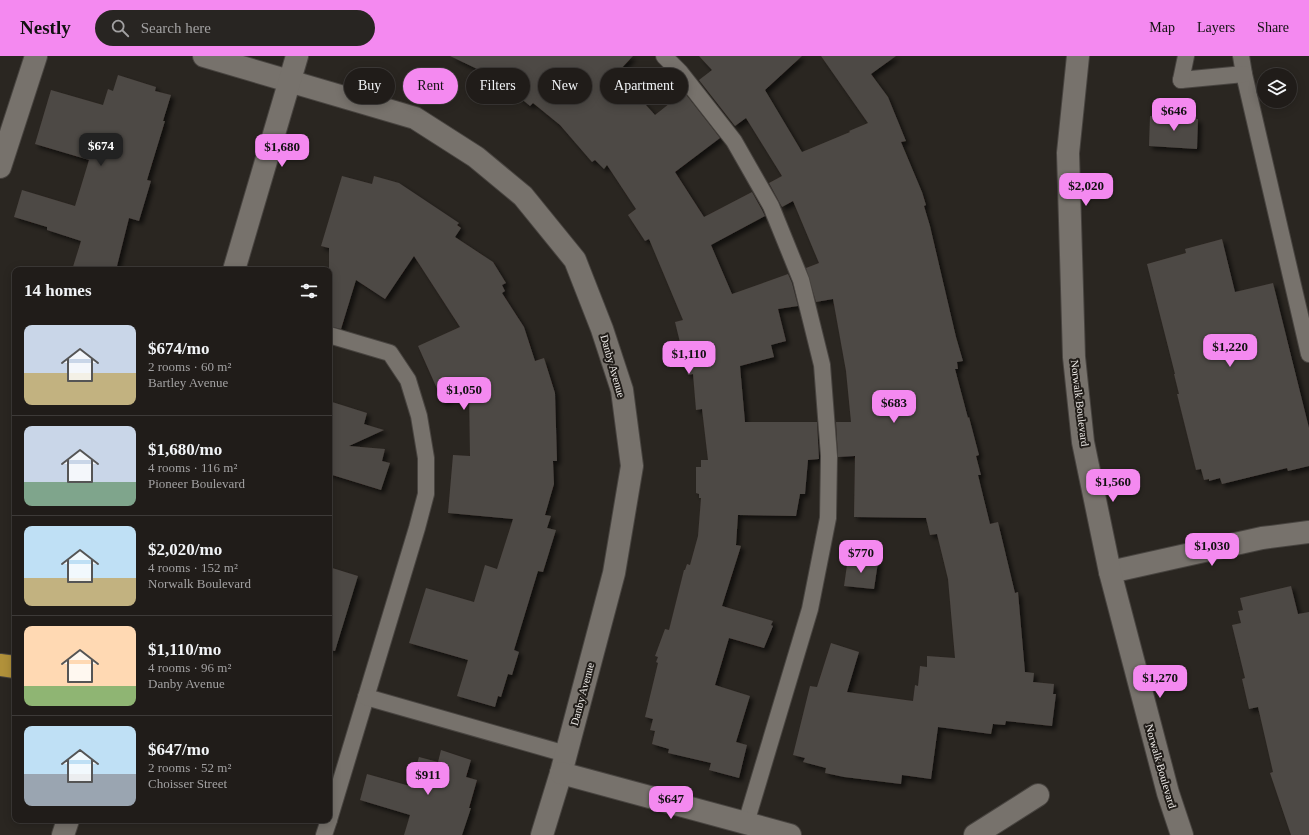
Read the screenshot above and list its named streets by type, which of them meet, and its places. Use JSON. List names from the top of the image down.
{
  "streets": {
    "street": ["Danby Avenue", "Norwalk Boulevard"]
  },
  "page": {
    "header": "Nestly",
    "search": "Search here",
    "nav": ["Map", "Layers", "Share"],
    "chip": [
      "Buy",
      "Rent",
      "Filters",
      "New",
      "Apartment"
    ],
    "price": [
      "$646",
      "$674",
      "$1,680",
      "$2,020",
      "$1,220",
      "$1,110",
      "$1,050",
      "$683",
      "$1,560",
      "$1,030",
      "$770",
      "$1,270",
      "$911",
      "$647"
    ],
    "heading": "14 homes",
    "list": [
      {
        "name": "$674/mo",
        "note": "2 rooms · 60 m² · Bartley Avenue"
      },
      {
        "name": "$1,680/mo",
        "note": "4 rooms · 116 m² · Pioneer Boulevard"
      },
      {
        "name": "$2,020/mo",
        "note": "4 rooms · 152 m² · Norwalk Boulevard"
      },
      {
        "name": "$1,110/mo",
        "note": "4 rooms · 96 m² · Danby Avenue"
      },
      {
        "name": "$647/mo",
        "note": "2 rooms · 52 m² · Choisser Street"
      }
    ]
  }
}
